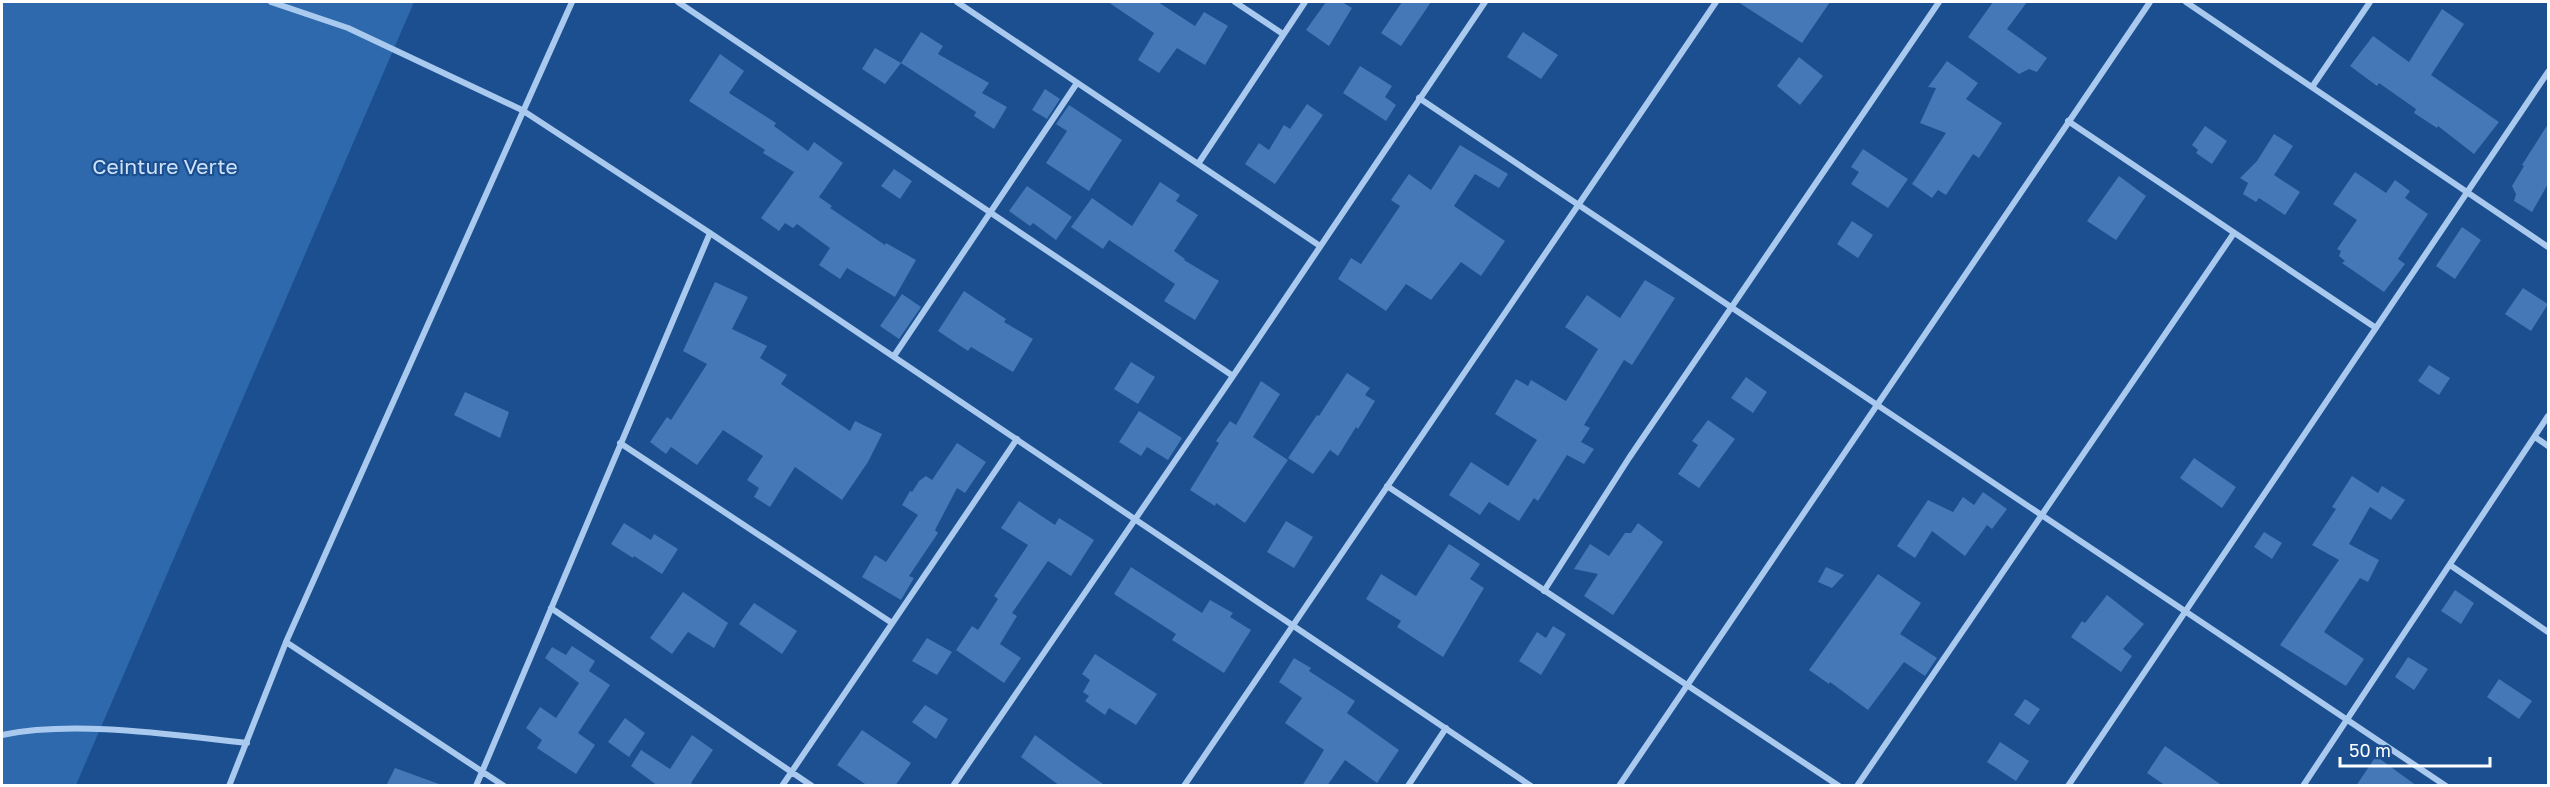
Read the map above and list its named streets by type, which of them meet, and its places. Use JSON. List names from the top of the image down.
{
  "parks": ["Ceinture Verte"],
  "scale_bar": "50 m"
}
